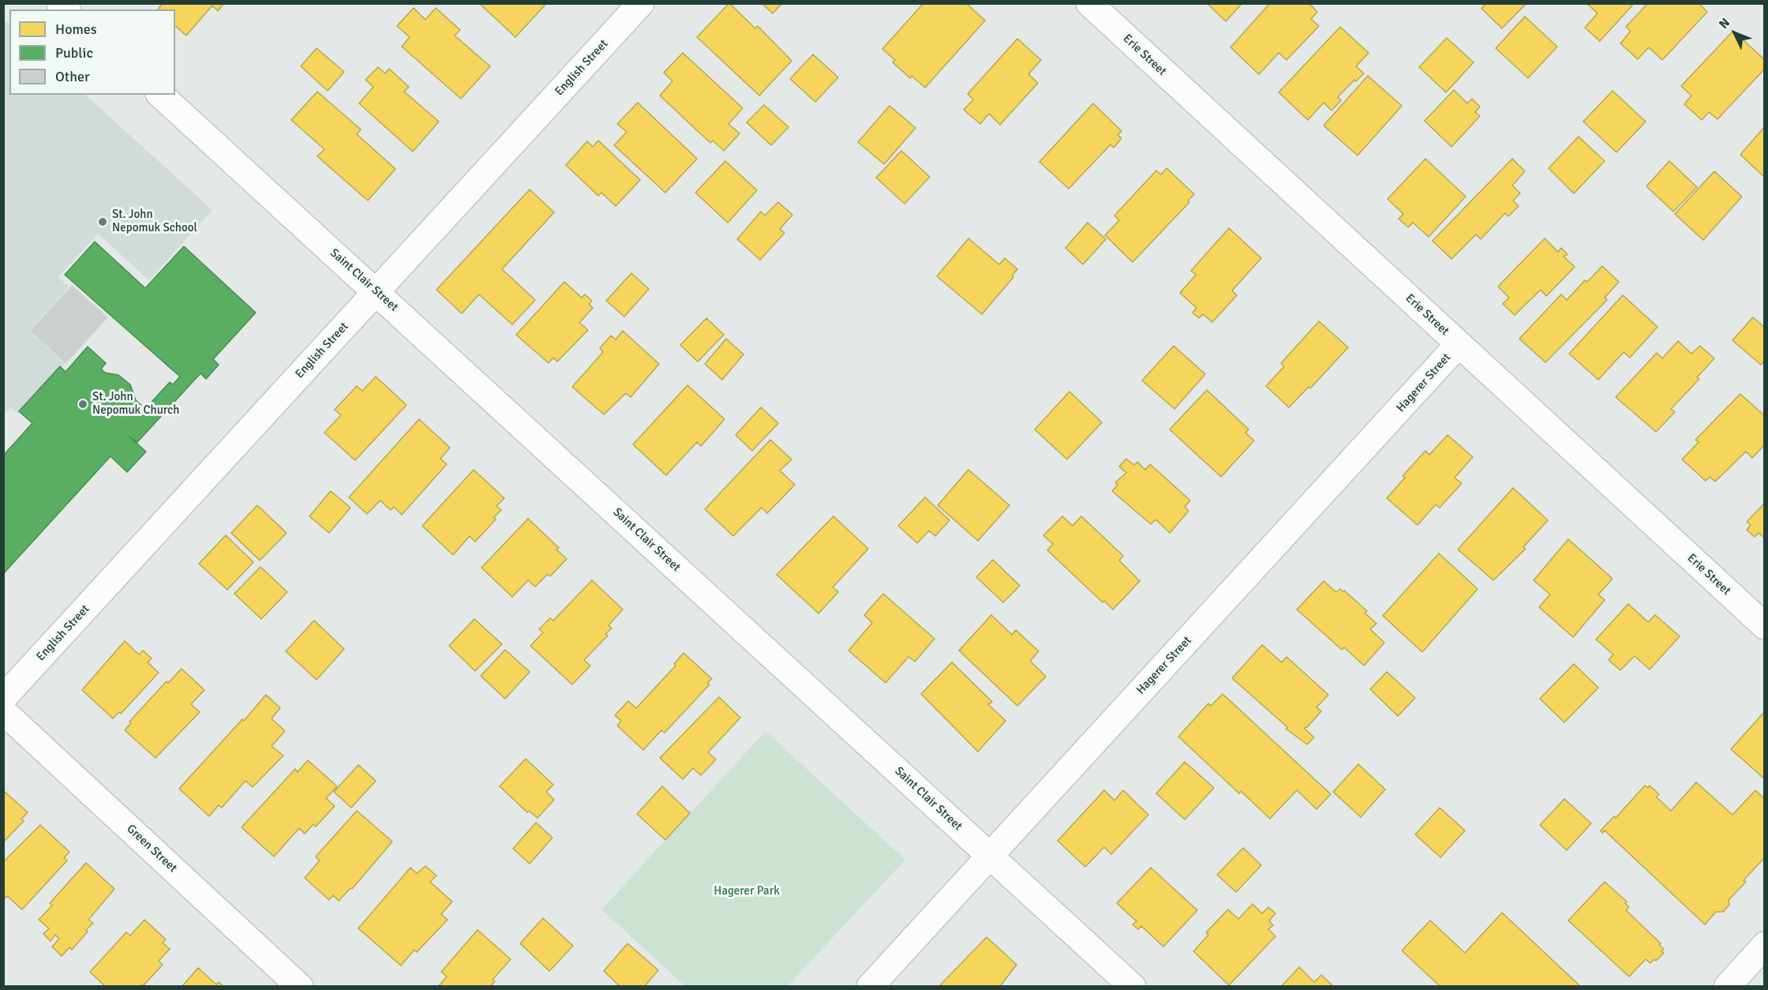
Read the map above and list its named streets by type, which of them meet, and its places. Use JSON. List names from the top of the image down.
{
  "streets": {
    "street": [
      "Erie Street",
      "English Street",
      "Saint Clair Street",
      "Hagerer Street",
      "Green Street"
    ]
  },
  "crossings": [
    ["Erie Street", "Hagerer Street"],
    ["English Street", "Saint Clair Street"],
    ["Saint Clair Street", "Hagerer Street"]
  ],
  "parks": ["Hagerer Park"],
  "places": ["St. John Nepomuk School", "St. John Nepomuk Church"],
  "legend": ["Homes", "Public", "Other"],
  "north": "top left"
}
